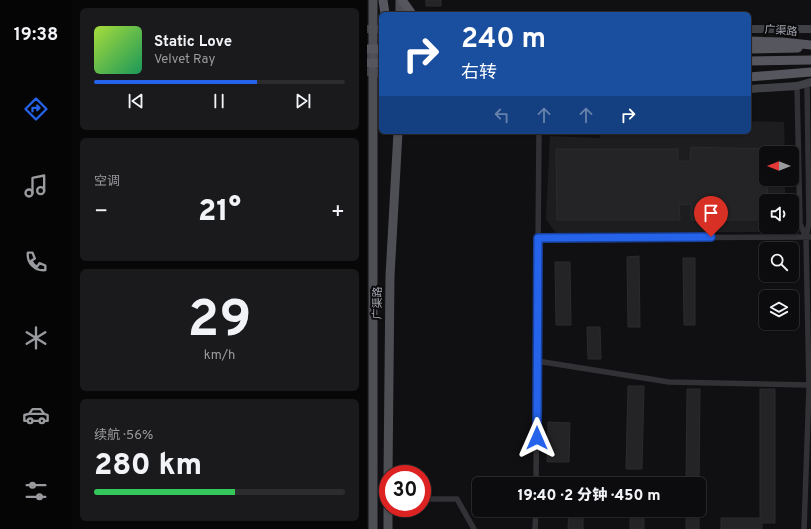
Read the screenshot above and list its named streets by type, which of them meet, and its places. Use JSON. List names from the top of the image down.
{
  "streets": {
    "highway": ["广渠路"]
  },
  "north": "left",
  "page": {
    "tabs": "19:38",
    "turn": ["240 m", "右转"],
    "song": ["Static Love", "Velvet Ray"],
    "tile": [
      "空调",
      ["29", "km/h"],
      ["续航 · 56%", "280 km"]
    ],
    "heat": ["−", "21°", "+"],
    "limit": "30",
    "trip": "19:40 · 2 分钟 · 450 m"
  }
}
